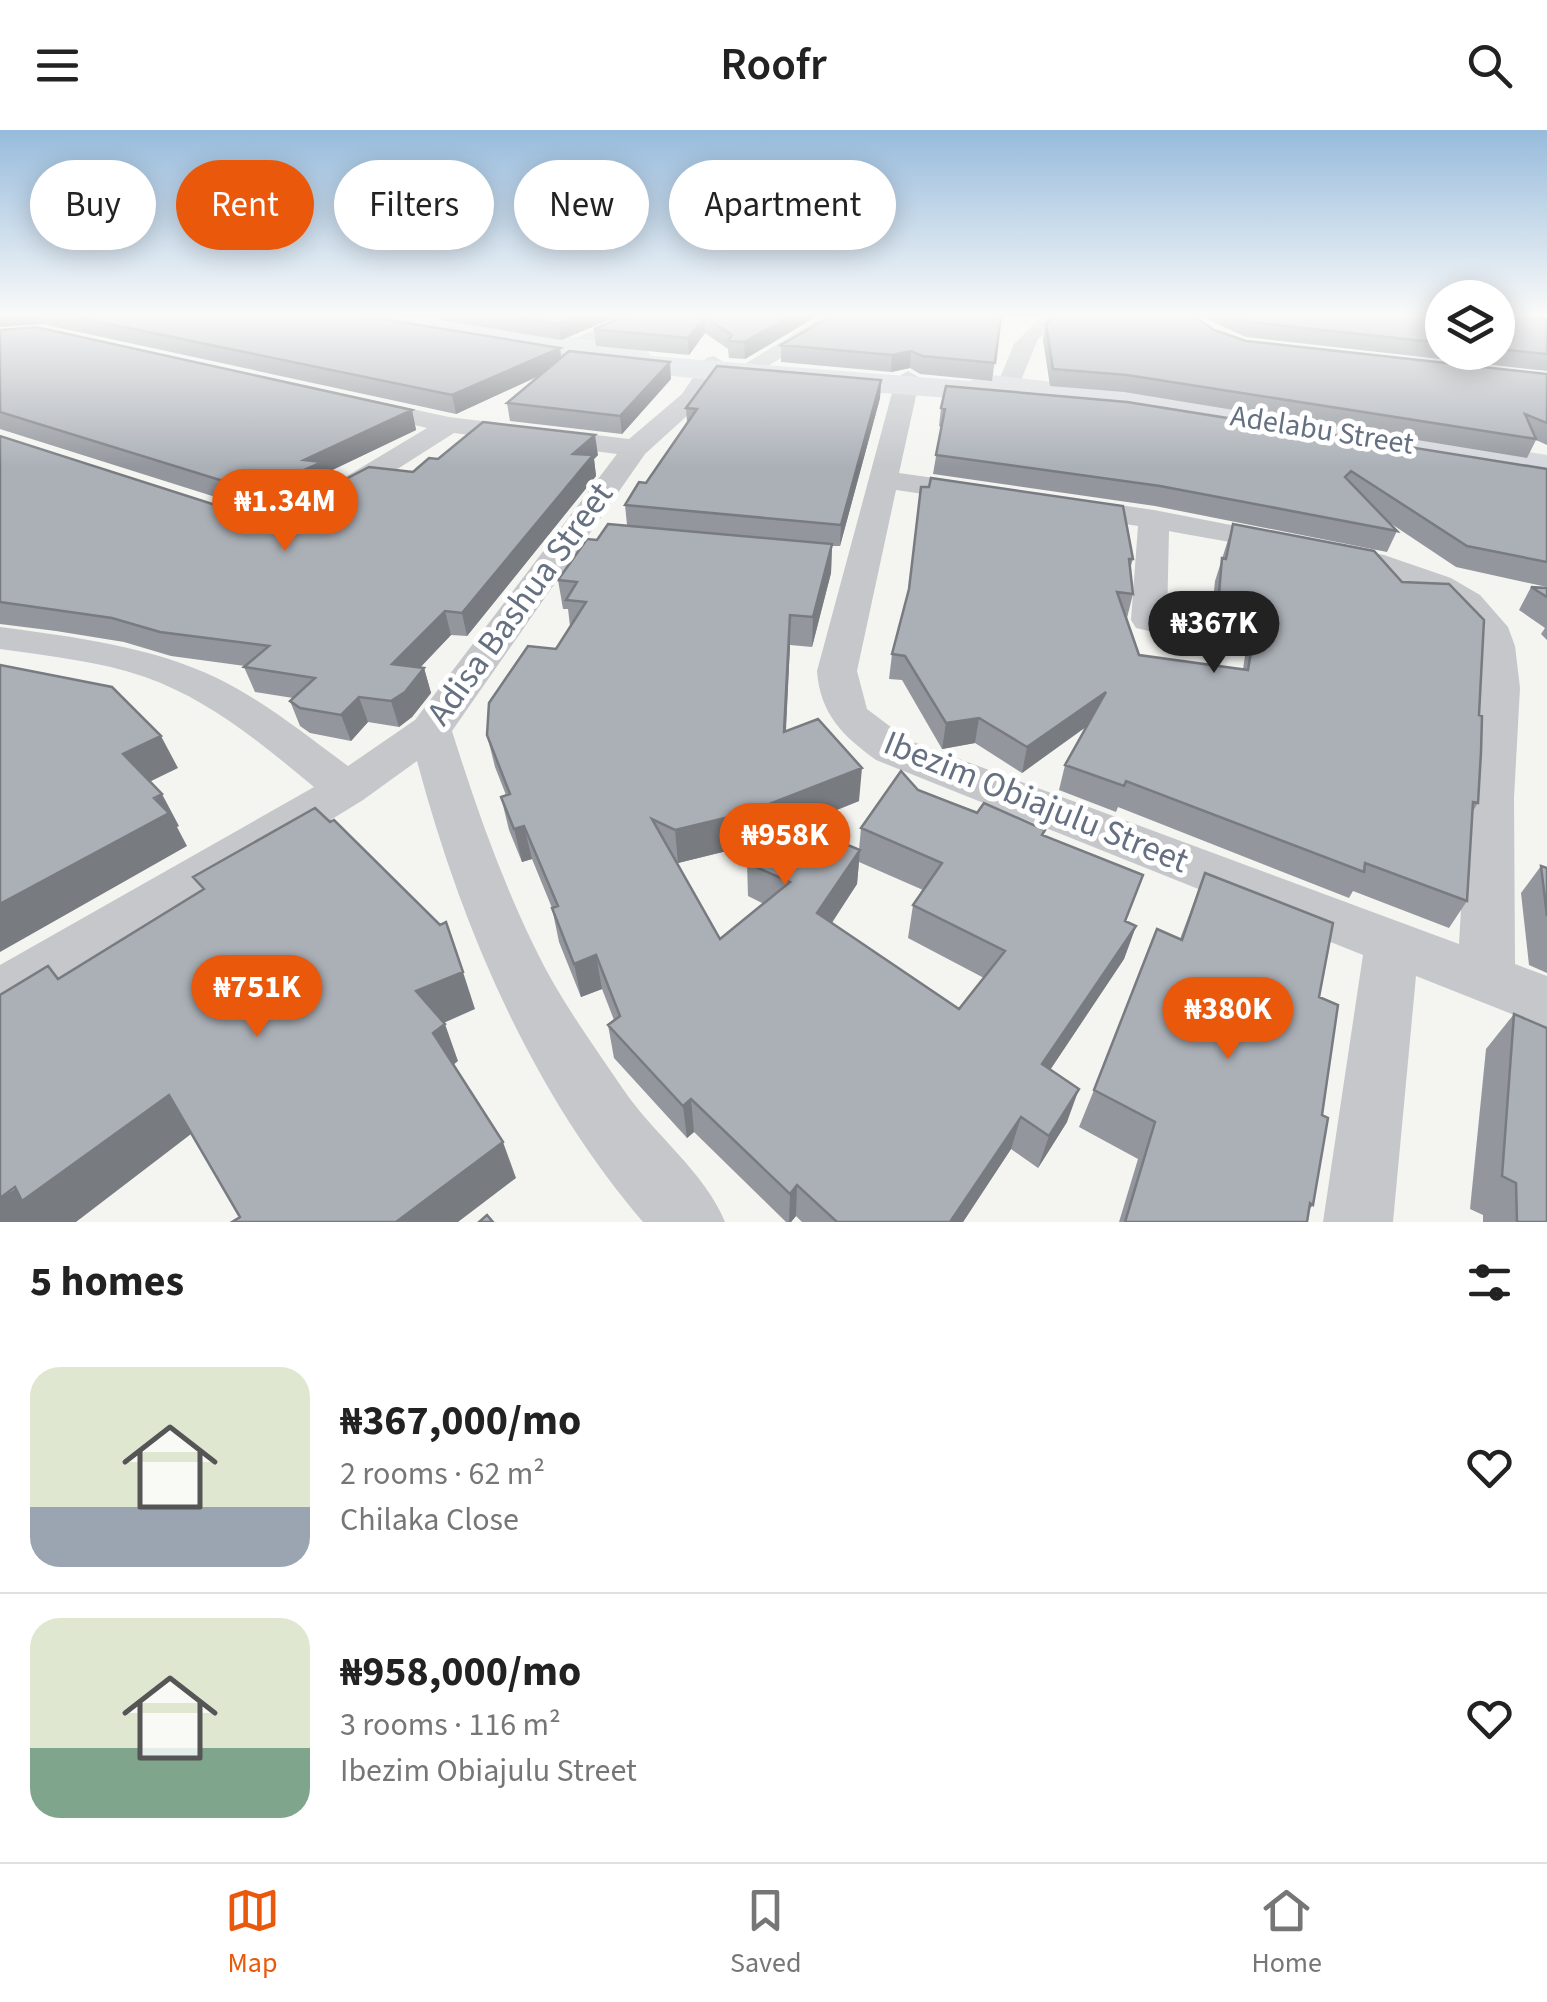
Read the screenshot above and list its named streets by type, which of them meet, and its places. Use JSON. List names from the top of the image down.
{
  "streets": {
    "main road": ["Adelabu Street"],
    "street": ["Adisa Bashua Street", "Ibezim Obiajulu Street"]
  },
  "crossings": [
    ["Adelabu Street", "Adisa Bashua Street"],
    ["Adelabu Street", "Ibezim Obiajulu Street"]
  ],
  "page": {
    "header": "Roofr",
    "chip": [
      "Buy",
      "Rent",
      "Filters",
      "New",
      "Apartment"
    ],
    "price": [
      "₦1.34M",
      "₦367K",
      "₦958K",
      "₦751K",
      "₦380K"
    ],
    "heading": "5 homes",
    "list": [
      {
        "name": "₦367,000/mo",
        "note": "2 rooms · 62 m² · Chilaka Close"
      },
      {
        "name": "₦958,000/mo",
        "note": "3 rooms · 116 m² · Ibezim Obiajulu Street"
      }
    ],
    "tabs": ["Map", "Saved", "Home"]
  }
}
